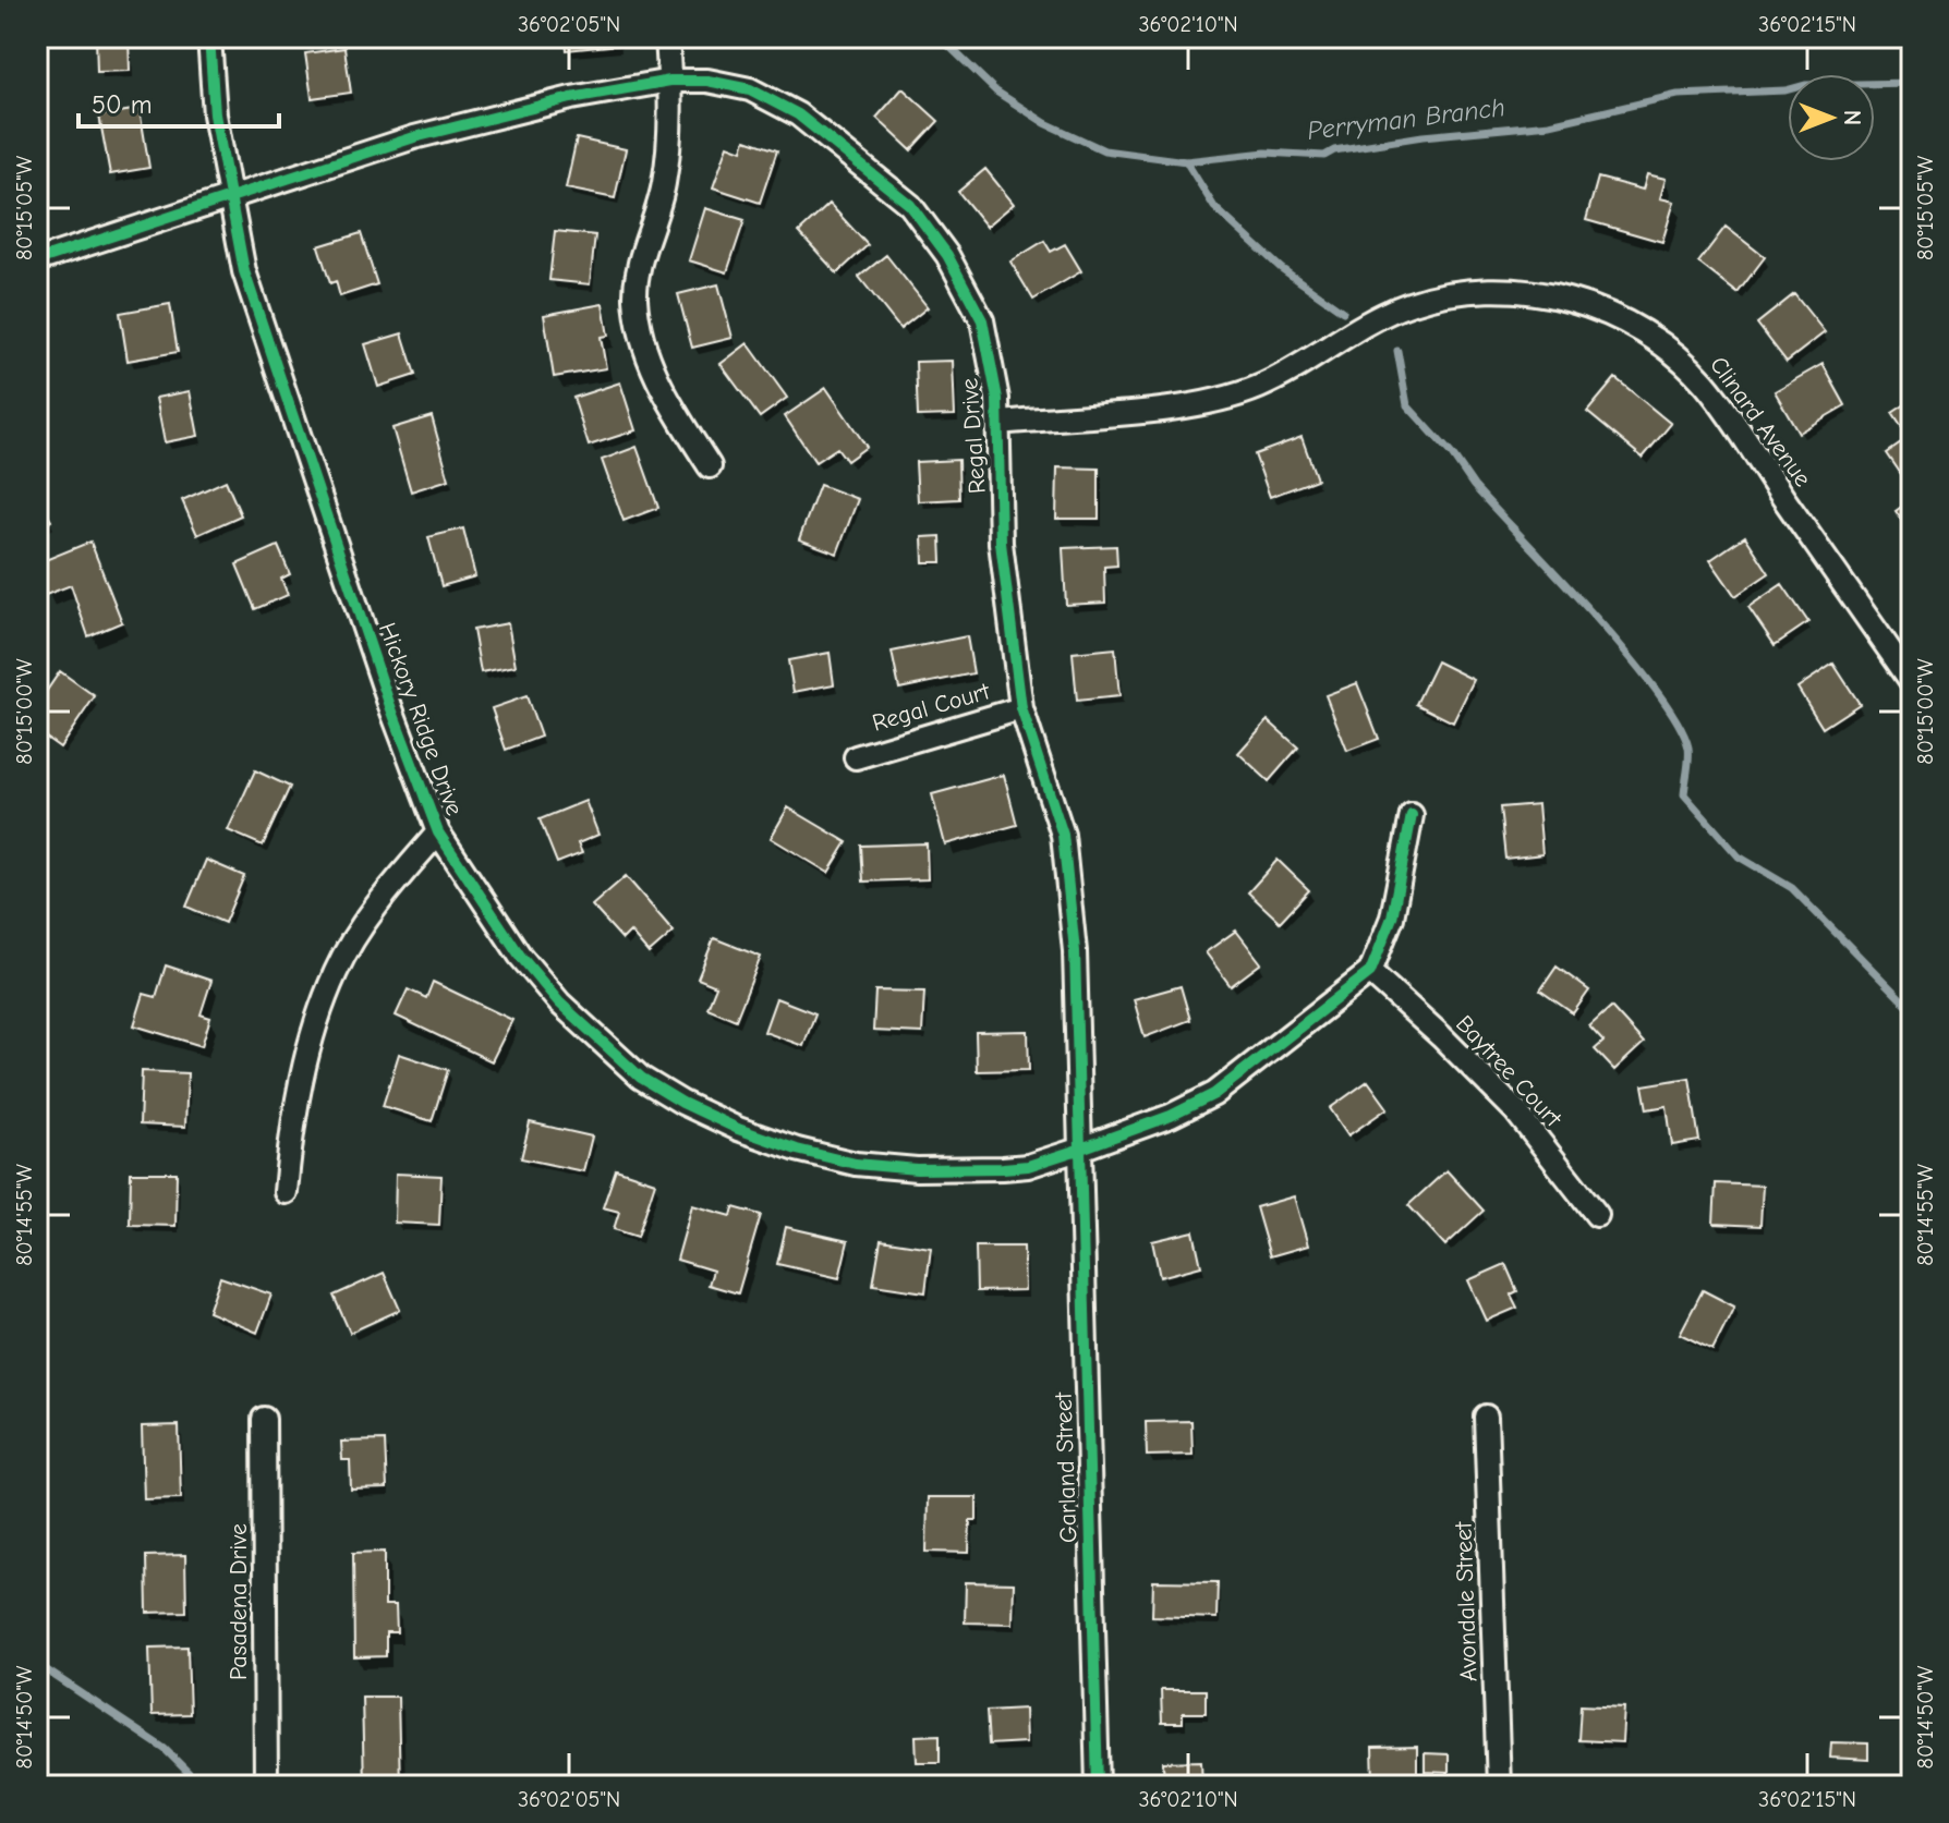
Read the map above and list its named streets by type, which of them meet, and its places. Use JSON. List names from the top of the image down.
{
  "streets": {
    "street": [
      "Clinard Avenue",
      "Regal Drive",
      "Regal Court",
      "Hickory Ridge Drive",
      "Baytree Court",
      "Garland Street",
      "Pasadena Drive",
      "Avondale Street"
    ]
  },
  "crossings": [
    ["Clinard Avenue", "Regal Drive"],
    ["Regal Drive", "Regal Court"],
    ["Regal Drive", "Hickory Ridge Drive"],
    ["Regal Drive", "Garland Street"],
    ["Hickory Ridge Drive", "Baytree Court"],
    ["Hickory Ridge Drive", "Garland Street"]
  ],
  "water": ["Perryman Branch"],
  "scale_bar": "50 m",
  "north": "right",
  "coordinates": [
    "36°02'05\"N",
    "36°02'10\"N",
    "36°02'15\"N",
    "80°15'05\"W",
    "80°15'00\"W",
    "80°14'55\"W",
    "80°14'50\"W"
  ]
}
